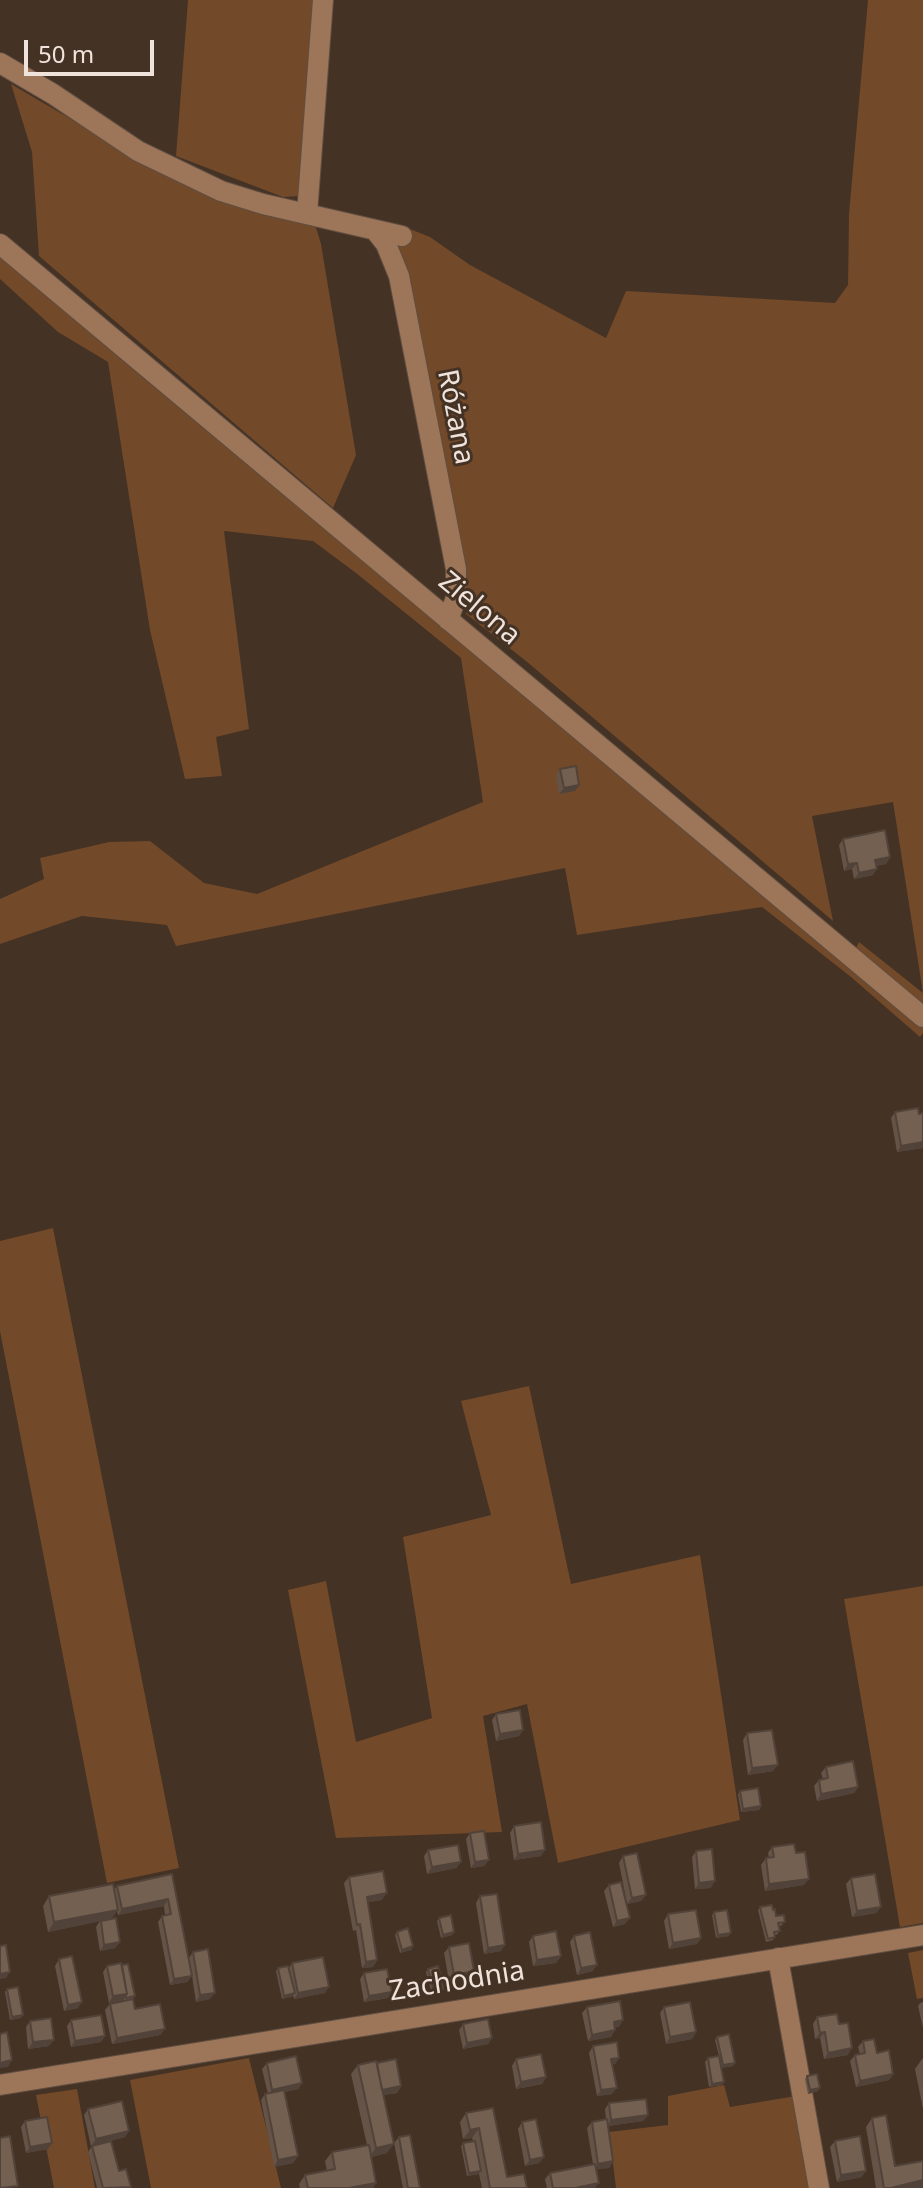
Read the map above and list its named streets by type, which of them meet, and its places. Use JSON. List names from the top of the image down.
{
  "streets": {
    "street": ["Różana", "Zielona", "Zachodnia"]
  },
  "crossings": [
    ["Różana", "Zielona"]
  ],
  "scale_bar": "50 m"
}
